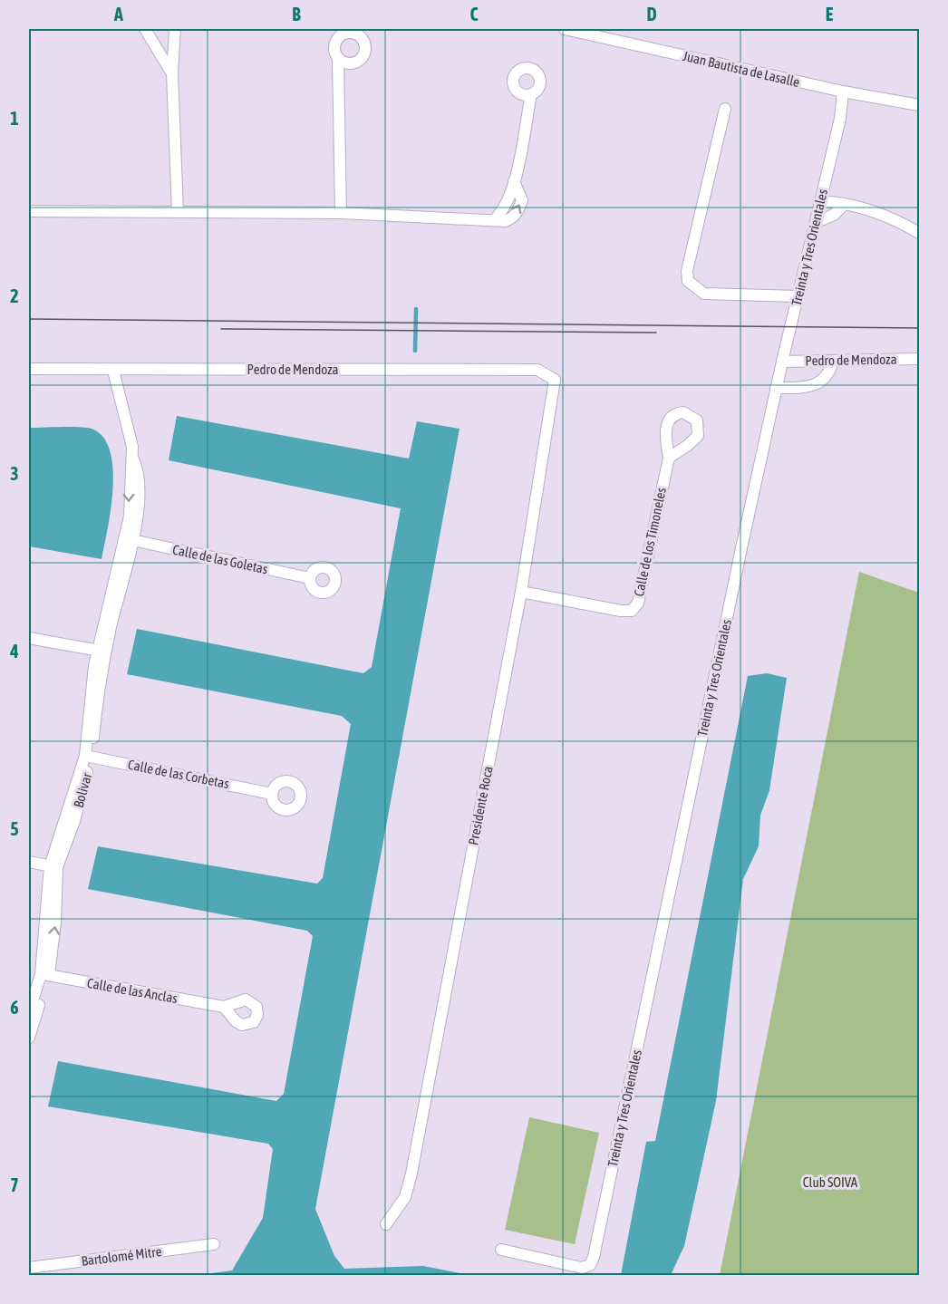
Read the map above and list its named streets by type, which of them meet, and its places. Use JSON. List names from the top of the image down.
{
  "streets": {
    "street": [
      "Juan Bautista de Lasalle",
      "Treinta y Tres Orientales",
      "Pedro de Mendoza",
      "Calle de los Timoneles",
      "Calle de las Goletas",
      "Calle de las Corbetas",
      "Bolivar",
      "Presidente Roca",
      "Calle de las Anclas",
      "Bartolomé Mitre"
    ]
  },
  "crossings": [
    ["Juan Bautista de Lasalle", "Treinta y Tres Orientales"],
    ["Treinta y Tres Orientales", "Pedro de Mendoza"],
    ["Pedro de Mendoza", "Bolivar"],
    ["Pedro de Mendoza", "Presidente Roca"],
    ["Calle de los Timoneles", "Presidente Roca"],
    ["Calle de las Goletas", "Bolivar"],
    ["Calle de las Corbetas", "Bolivar"],
    ["Bolivar", "Calle de las Anclas"]
  ],
  "parks": ["Club SOIVA"],
  "grid": {
    "columns": [
      "A",
      "B",
      "C",
      "D",
      "E"
    ],
    "rows": [
      "1",
      "2",
      "3",
      "4",
      "5",
      "6",
      "7"
    ]
  }
}
